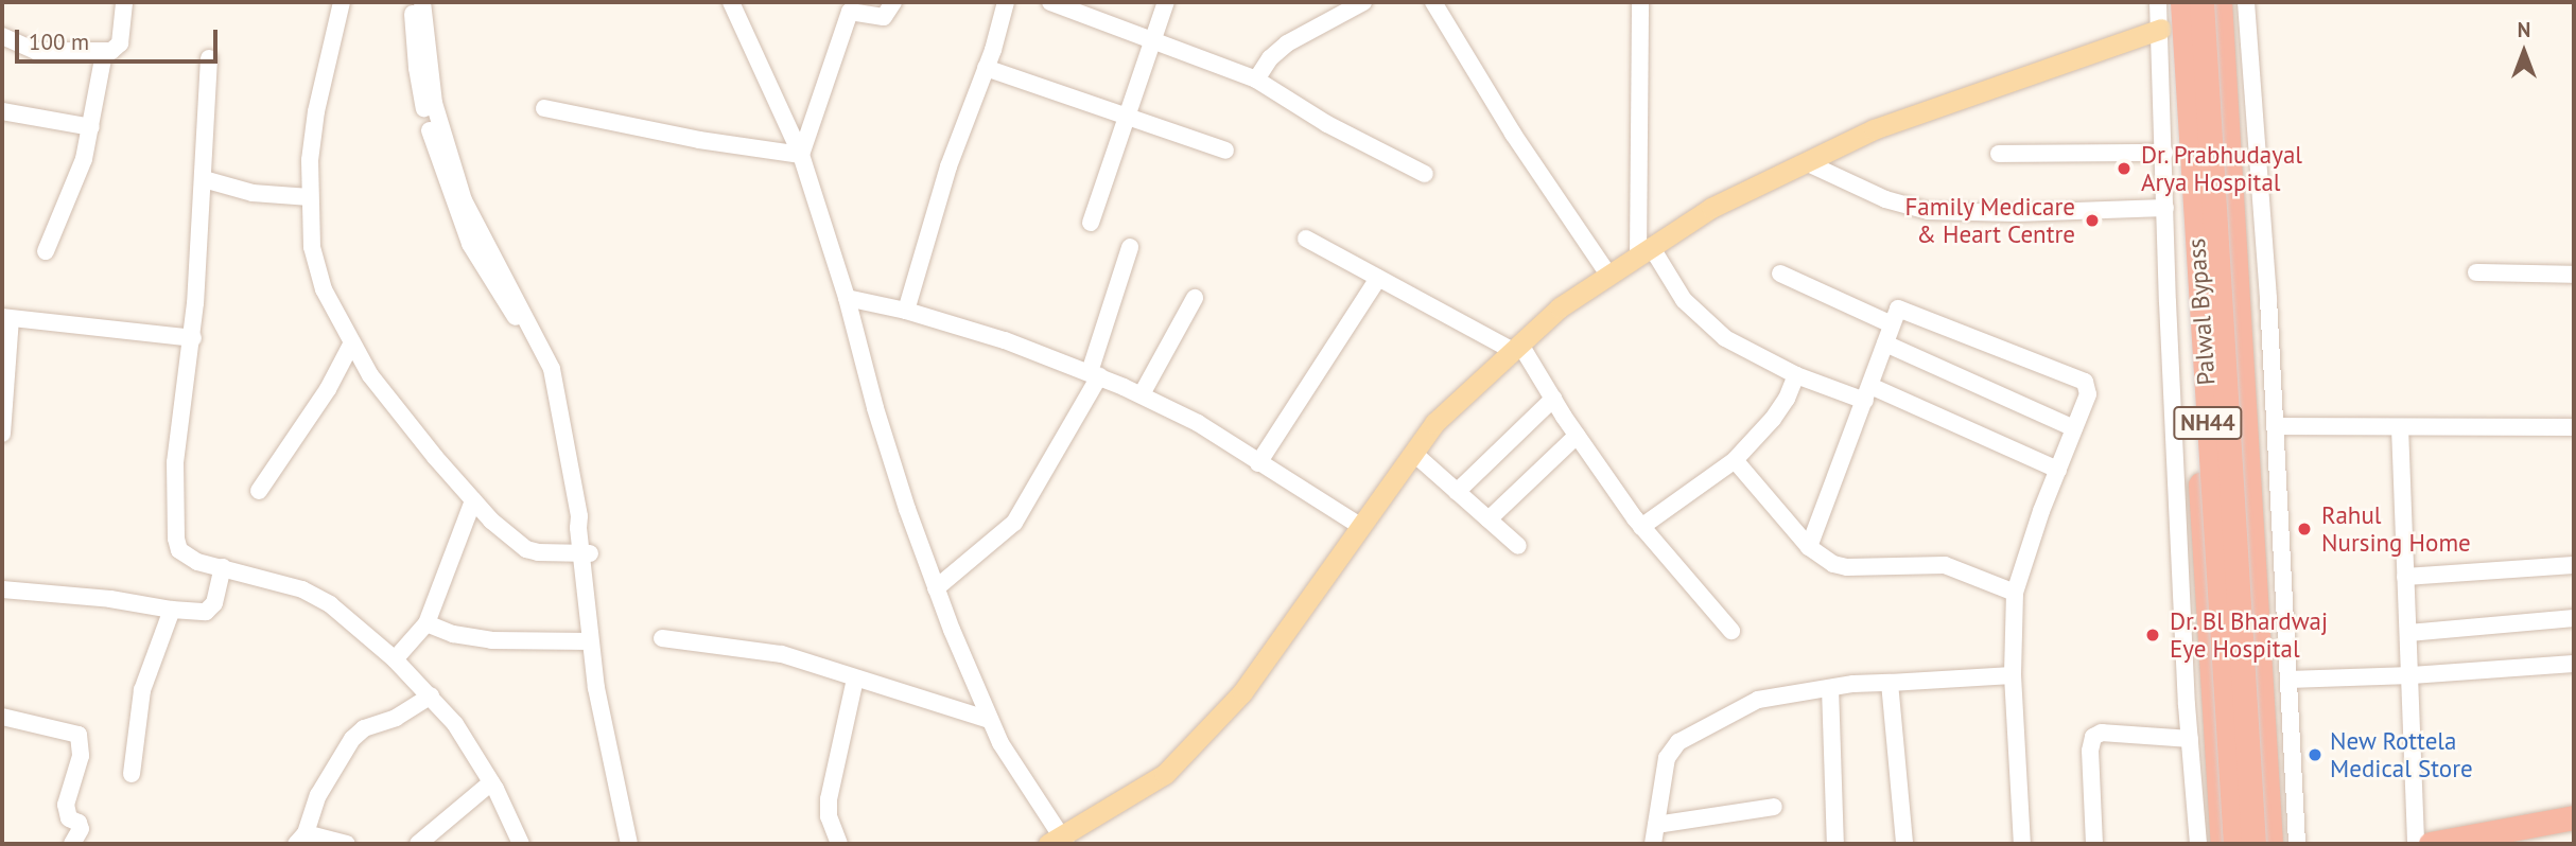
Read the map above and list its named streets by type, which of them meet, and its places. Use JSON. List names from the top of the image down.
{
  "streets": {
    "highway": ["Palwal Bypass", "NH44"]
  },
  "places": [
    "Dr. Prabhudayal Arya Hospital",
    "Family Medicare & Heart Centre",
    "Rahul Nursing Home",
    "Dr. Bl Bhardwaj Eye Hospital",
    "New Rottela Medical Store"
  ],
  "scale_bar": "100 m",
  "north": "top"
}
